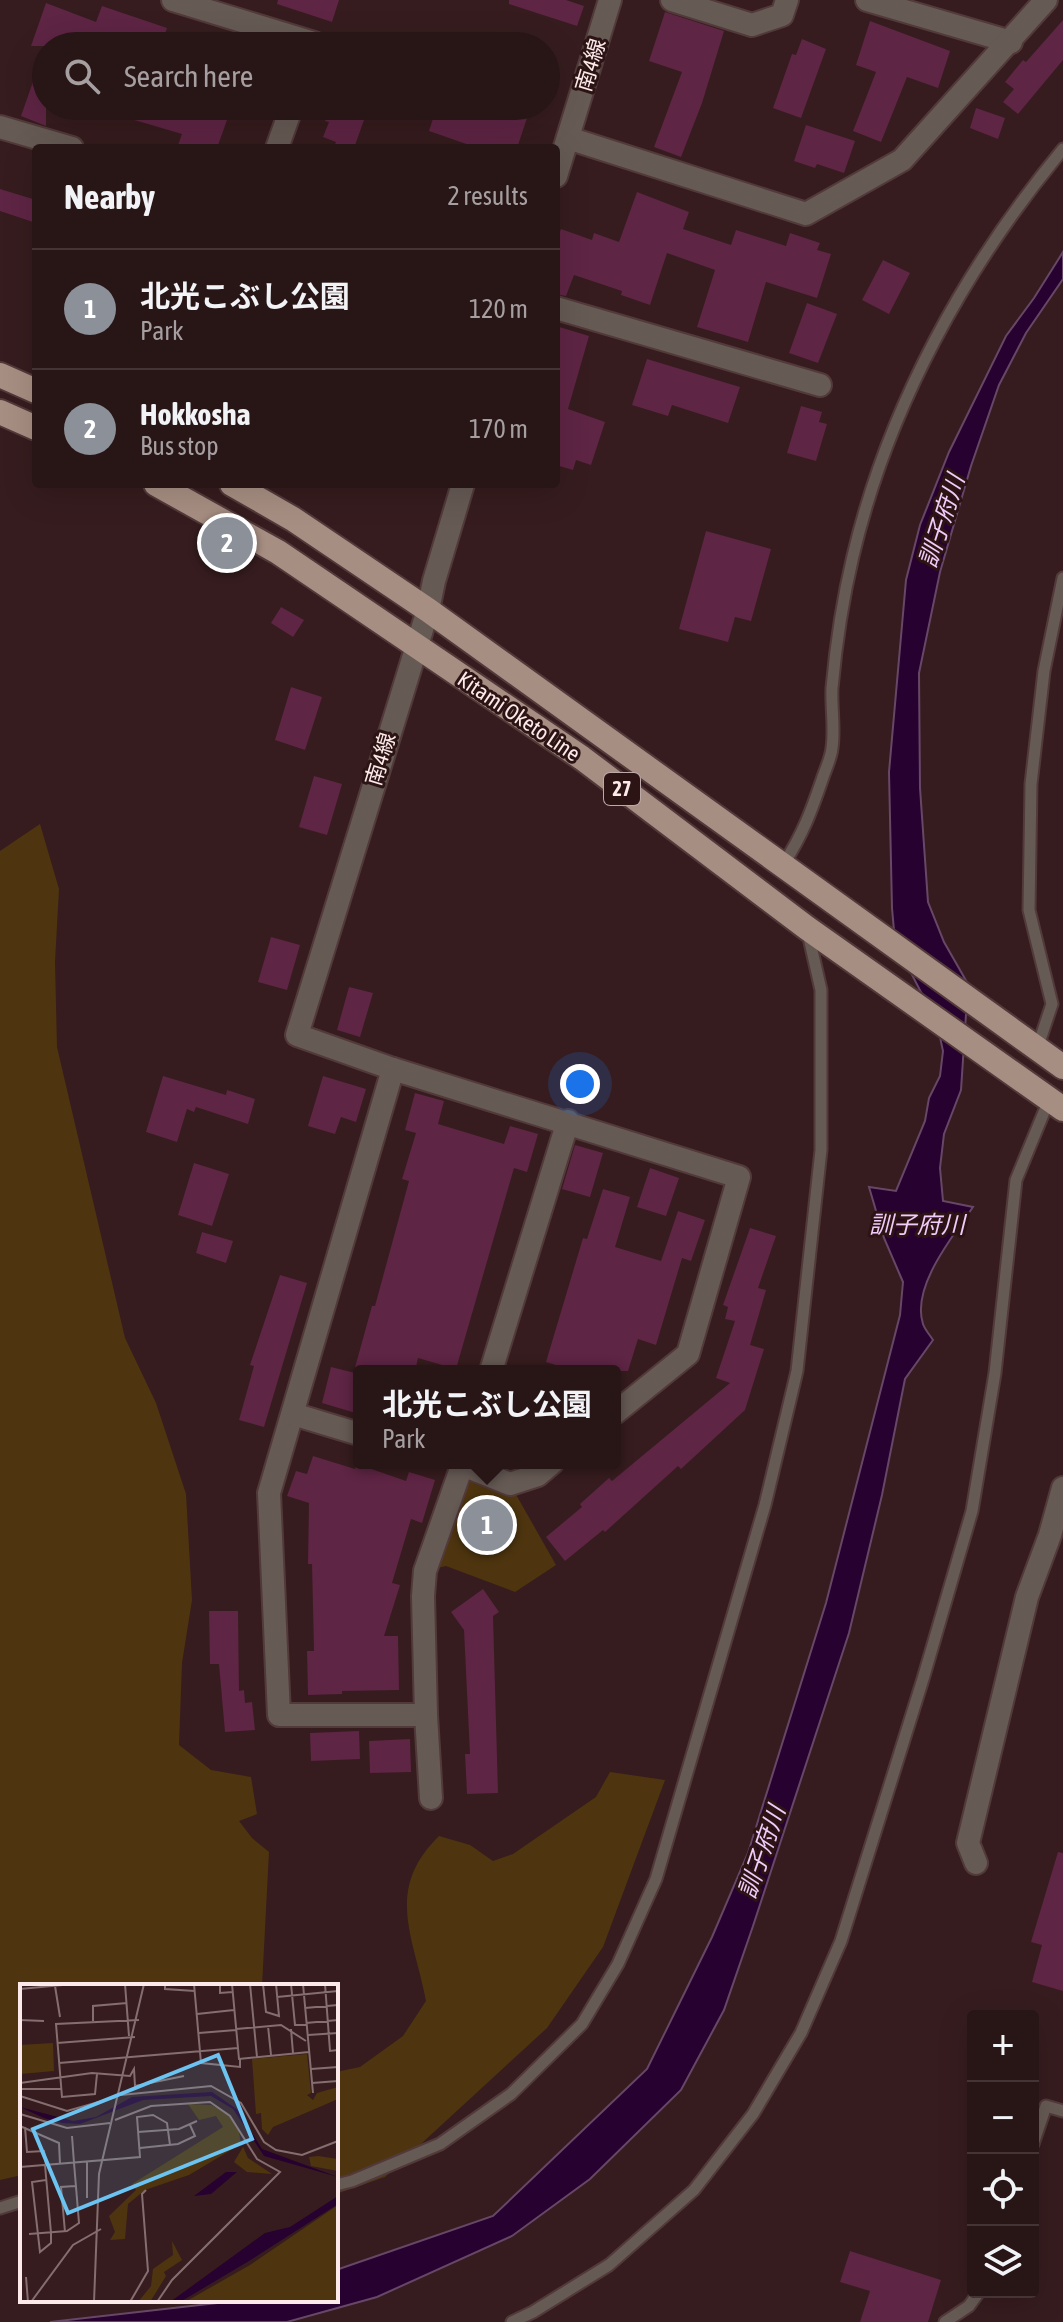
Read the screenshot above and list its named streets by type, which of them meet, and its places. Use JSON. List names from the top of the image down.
{
  "streets": {
    "main road": ["Kitami Oketo Line", "27"],
    "street": ["南4線"]
  },
  "crossings": [
    ["南4線", "Kitami Oketo Line"]
  ],
  "water": ["訓子府川"],
  "page": {
    "search": "Search here",
    "heading": ["Nearby", "2 results"],
    "list": [
      {
        "mark": "1",
        "name": "北光こぶし公園",
        "note": "Park",
        "value": "120 m"
      },
      {
        "mark": "2",
        "name": "Hokkosha",
        "note": "Bus stop",
        "value": "170 m"
      }
    ],
    "pins": ["2", "1"],
    "popup": ["北光こぶし公園", "Park"],
    "map_buttons": ["+", "−"]
  }
}
